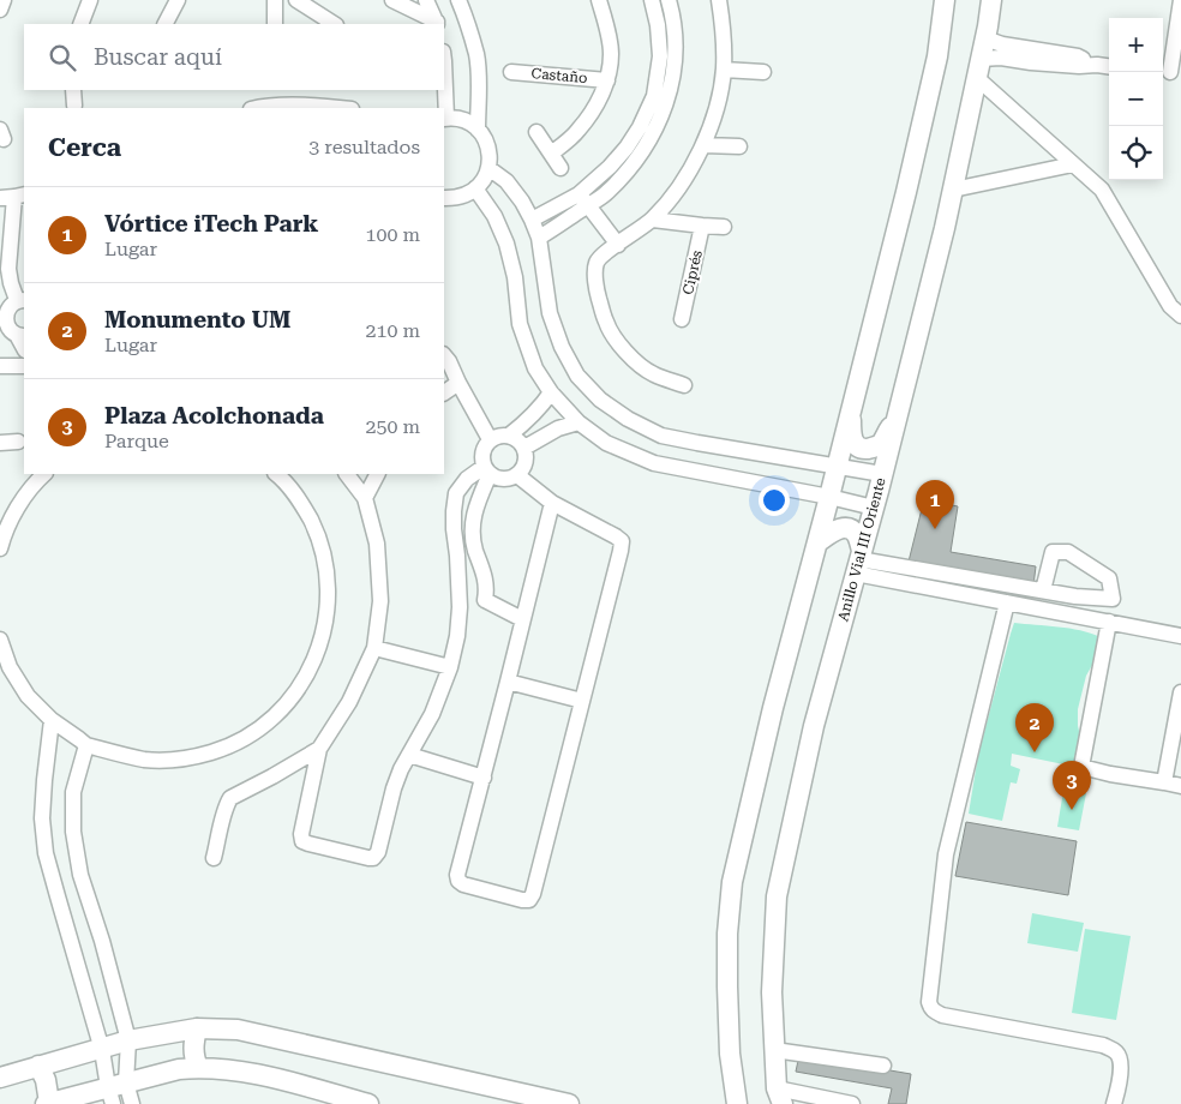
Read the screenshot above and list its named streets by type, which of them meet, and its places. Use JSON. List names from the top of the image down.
{
  "streets": {
    "main road": ["Anillo Vial III Oriente"],
    "street": ["Castaño", "Ciprés"]
  },
  "page": {
    "map_buttons": ["+", "−"],
    "search": "Buscar aquí",
    "heading": ["Cerca", "3 resultados"],
    "list": [
      {
        "mark": "1",
        "name": "Vórtice iTech Park",
        "note": "Lugar",
        "value": "100 m"
      },
      {
        "mark": "2",
        "name": "Monumento UM",
        "note": "Lugar",
        "value": "210 m"
      },
      {
        "mark": "3",
        "name": "Plaza Acolchonada",
        "note": "Parque",
        "value": "250 m"
      }
    ],
    "pins": ["1", "2", "3"]
  }
}
